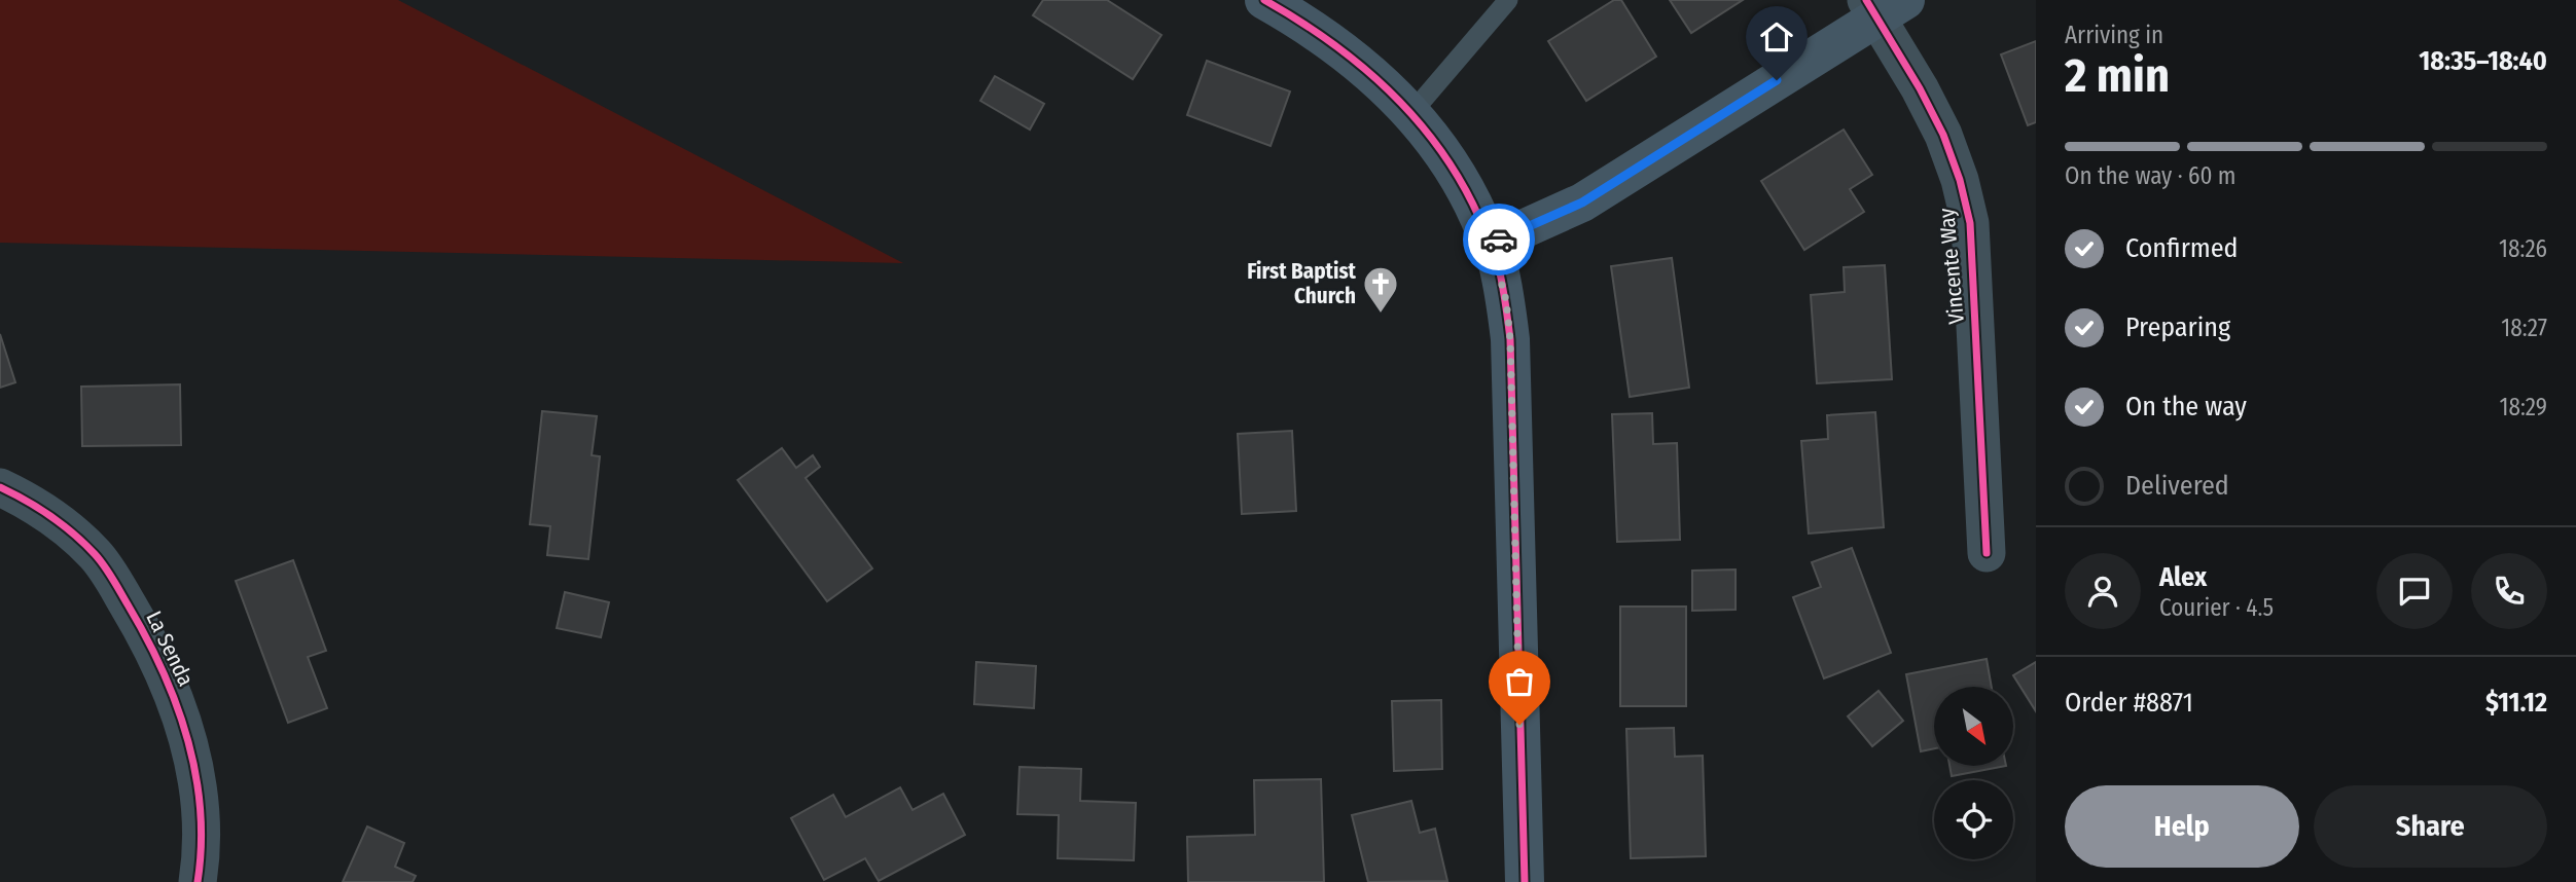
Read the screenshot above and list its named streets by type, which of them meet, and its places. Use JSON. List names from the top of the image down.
{
  "streets": {
    "street": ["Vincente Way", "La Senda"]
  },
  "places": {
    "church": ["First Baptist Church"]
  },
  "north": "bottom right",
  "page": {
    "heading": ["2 min", "Arriving in", "18:35–18:40"],
    "panel": [
      "Alex",
      "Courier · 4.5",
      "Order #8871",
      "$11.12"
    ],
    "bar": "On the way · 60 m",
    "list": [
      ["Confirmed", "18:26"],
      ["Preparing", "18:27"],
      ["On the way", "18:29"],
      "Delivered"
    ],
    "buttons": ["Help", "Share"]
  }
}
